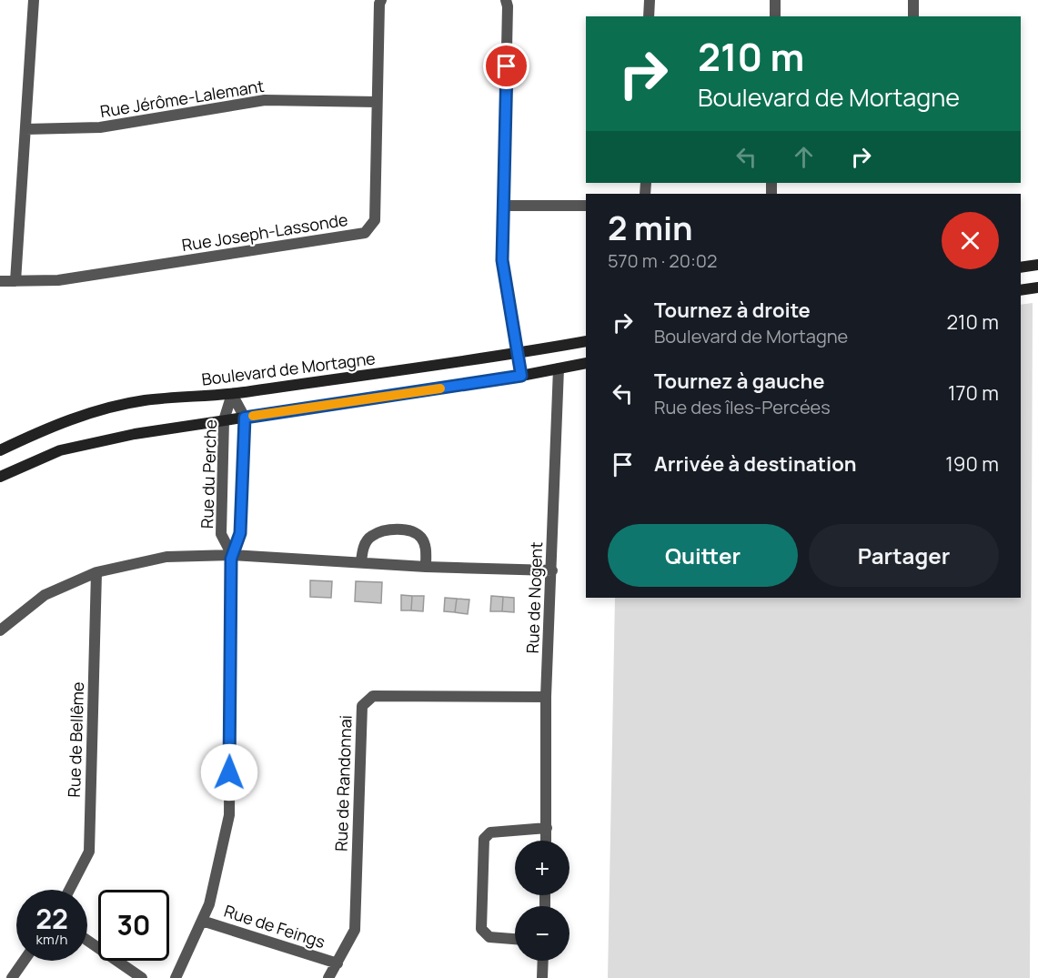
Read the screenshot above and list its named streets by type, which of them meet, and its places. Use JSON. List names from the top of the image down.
{
  "streets": {
    "main road": ["Boulevard de Mortagne"],
    "street": [
      "Rue Jérôme-Lalemant",
      "Rue Joseph-Lassonde",
      "Rue du Perche",
      "Rue de Nogent",
      "Rue de Bellême",
      "Rue de Randonnai",
      "Rue de Feings"
    ]
  },
  "crossings": [
    ["Rue Jérôme-Lalemant", "Rue Joseph-Lassonde"],
    ["Boulevard de Mortagne", "Rue du Perche"],
    ["Rue du Perche", "Rue de Feings"],
    ["Rue de Nogent", "Rue de Randonnai"],
    ["Rue de Randonnai", "Rue de Feings"]
  ],
  "page": {
    "turn": ["210 m", "Boulevard de Mortagne"],
    "heading": ["2 min", "570 m · 20:02"],
    "list": [
      {
        "name": "Tournez à droite",
        "note": "Boulevard de Mortagne",
        "value": "210 m"
      },
      {
        "name": "Tournez à gauche",
        "note": "Rue des îles-Percées",
        "value": "170 m"
      },
      {
        "name": "Arrivée à destination",
        "value": "190 m"
      }
    ],
    "buttons": ["Quitter", "Partager"],
    "map_buttons": ["+", "−"],
    "speed": "22 km/h",
    "limit": "30"
  }
}
